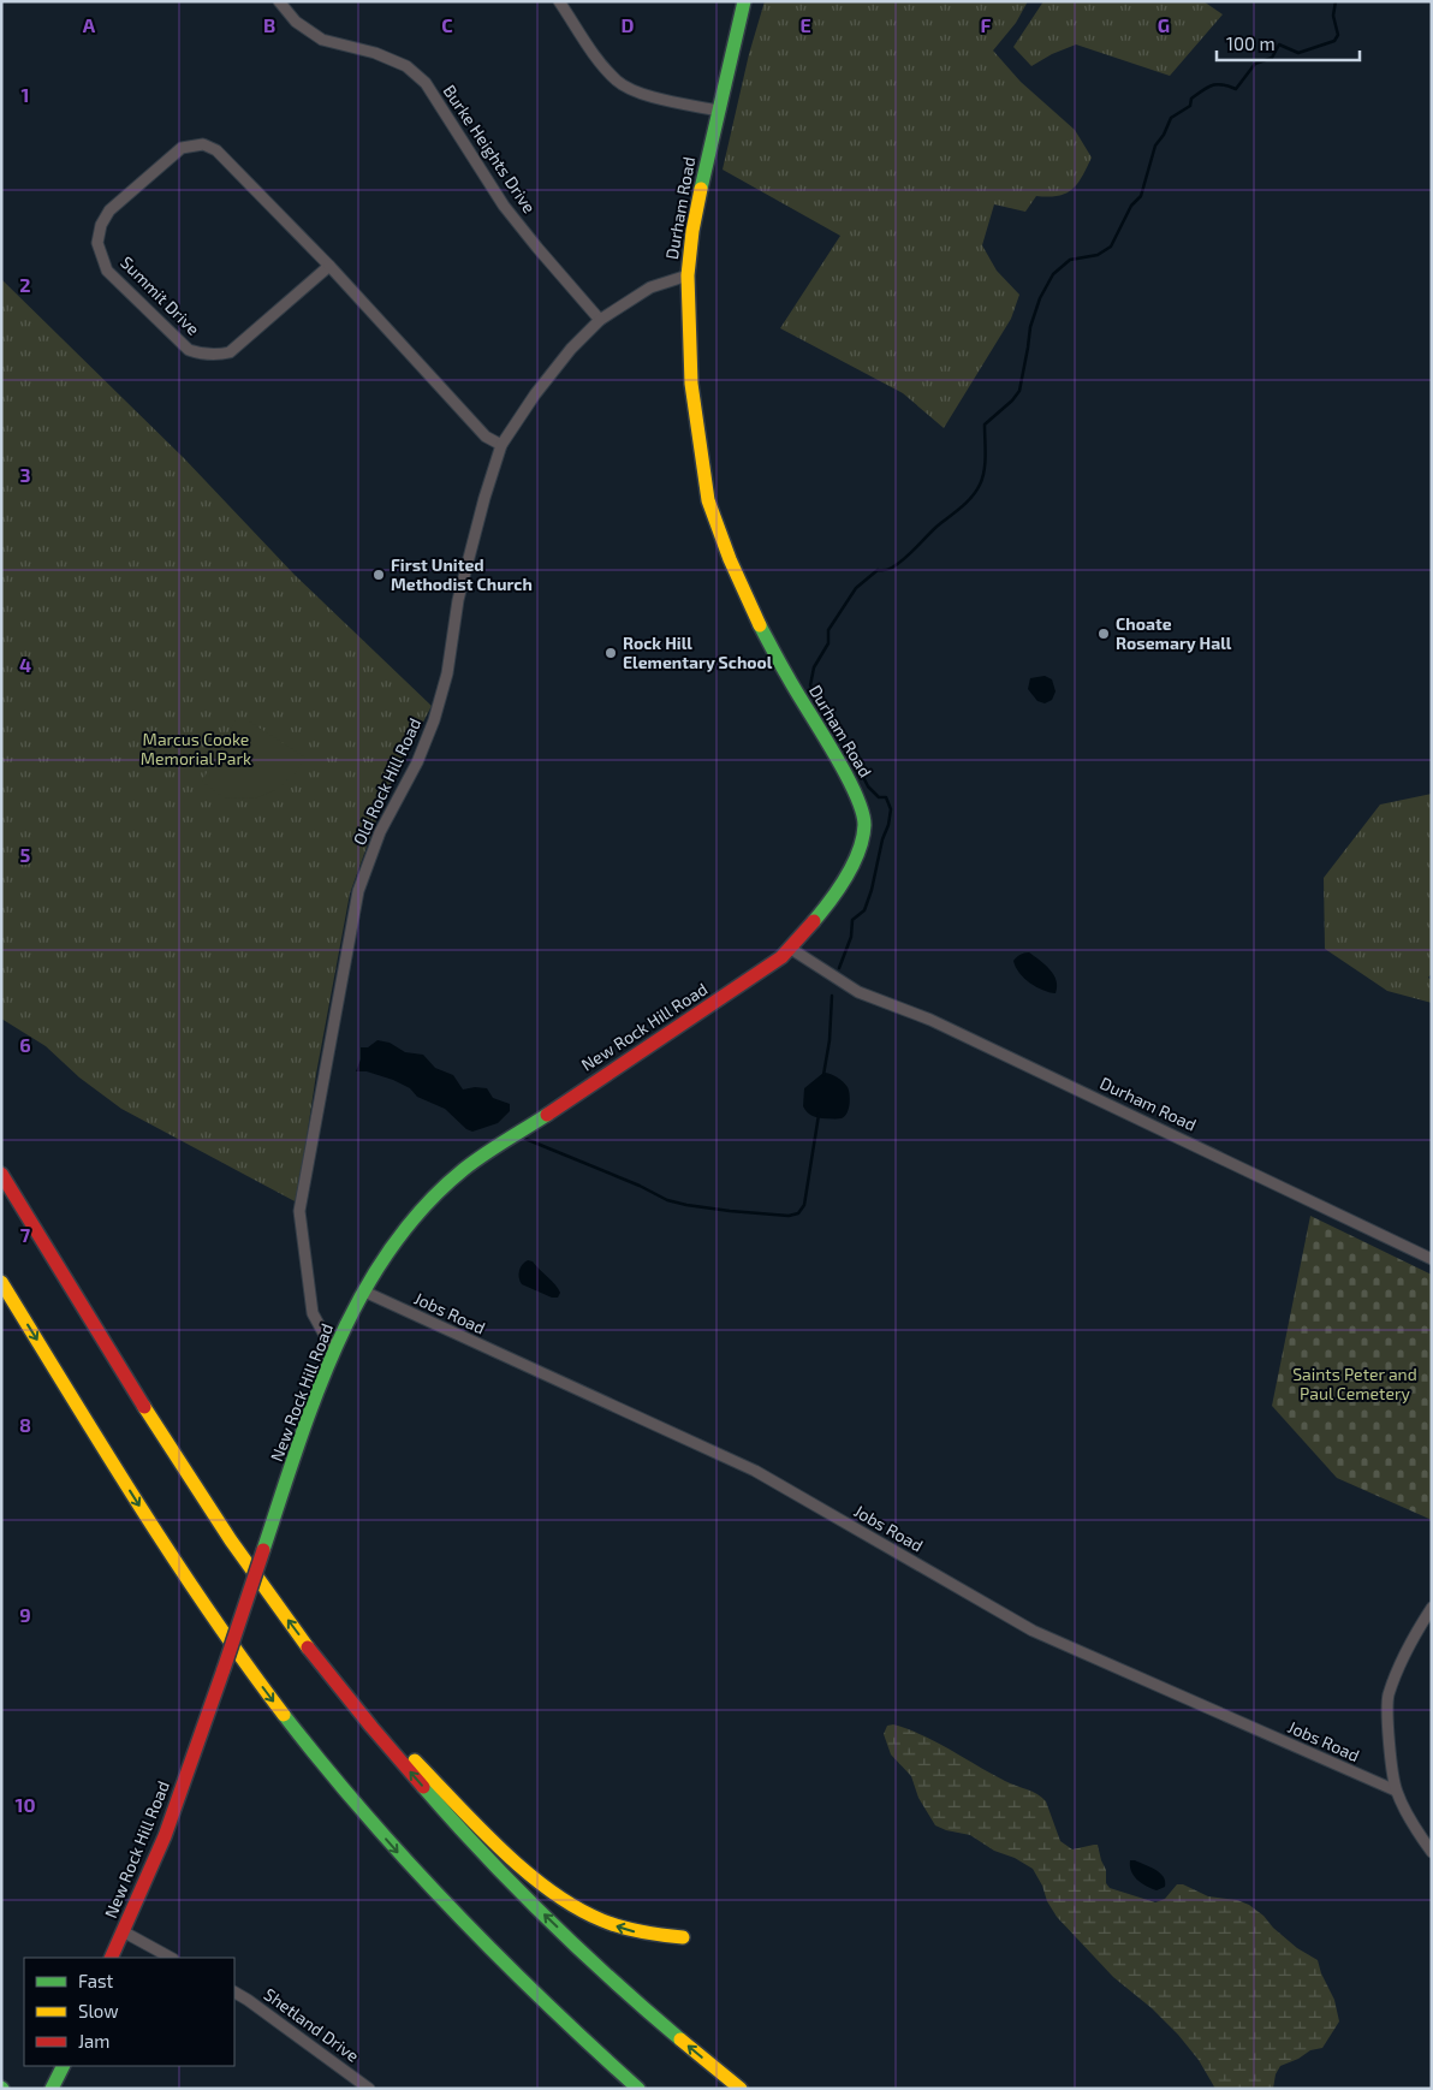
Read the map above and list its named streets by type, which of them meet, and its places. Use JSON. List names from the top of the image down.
{
  "streets": {
    "main road": ["Durham Road", "New Rock Hill Road"],
    "street": [
      "Burke Heights Drive",
      "Summit Drive",
      "Old Rock Hill Road",
      "Jobs Road",
      "Shetland Drive"
    ]
  },
  "crossings": [
    ["Burke Heights Drive", "Old Rock Hill Road"],
    ["Durham Road", "Old Rock Hill Road"],
    ["Durham Road", "New Rock Hill Road"],
    ["Summit Drive", "Old Rock Hill Road"],
    ["Old Rock Hill Road", "New Rock Hill Road"],
    ["New Rock Hill Road", "Jobs Road"]
  ],
  "parks": ["Marcus Cooke Memorial Park", "Saints Peter and Paul Cemetery"],
  "places": ["First United Methodist Church", "Choate Rosemary Hall", "Rock Hill Elementary School"],
  "legend": ["Fast", "Slow", "Jam"],
  "scale_bar": "100 m",
  "grid": {
    "columns": [
      "A",
      "B",
      "C",
      "D",
      "E",
      "F",
      "G"
    ],
    "rows": [
      "1",
      "2",
      "3",
      "4",
      "5",
      "6",
      "7",
      "8",
      "9",
      "10"
    ]
  }
}
